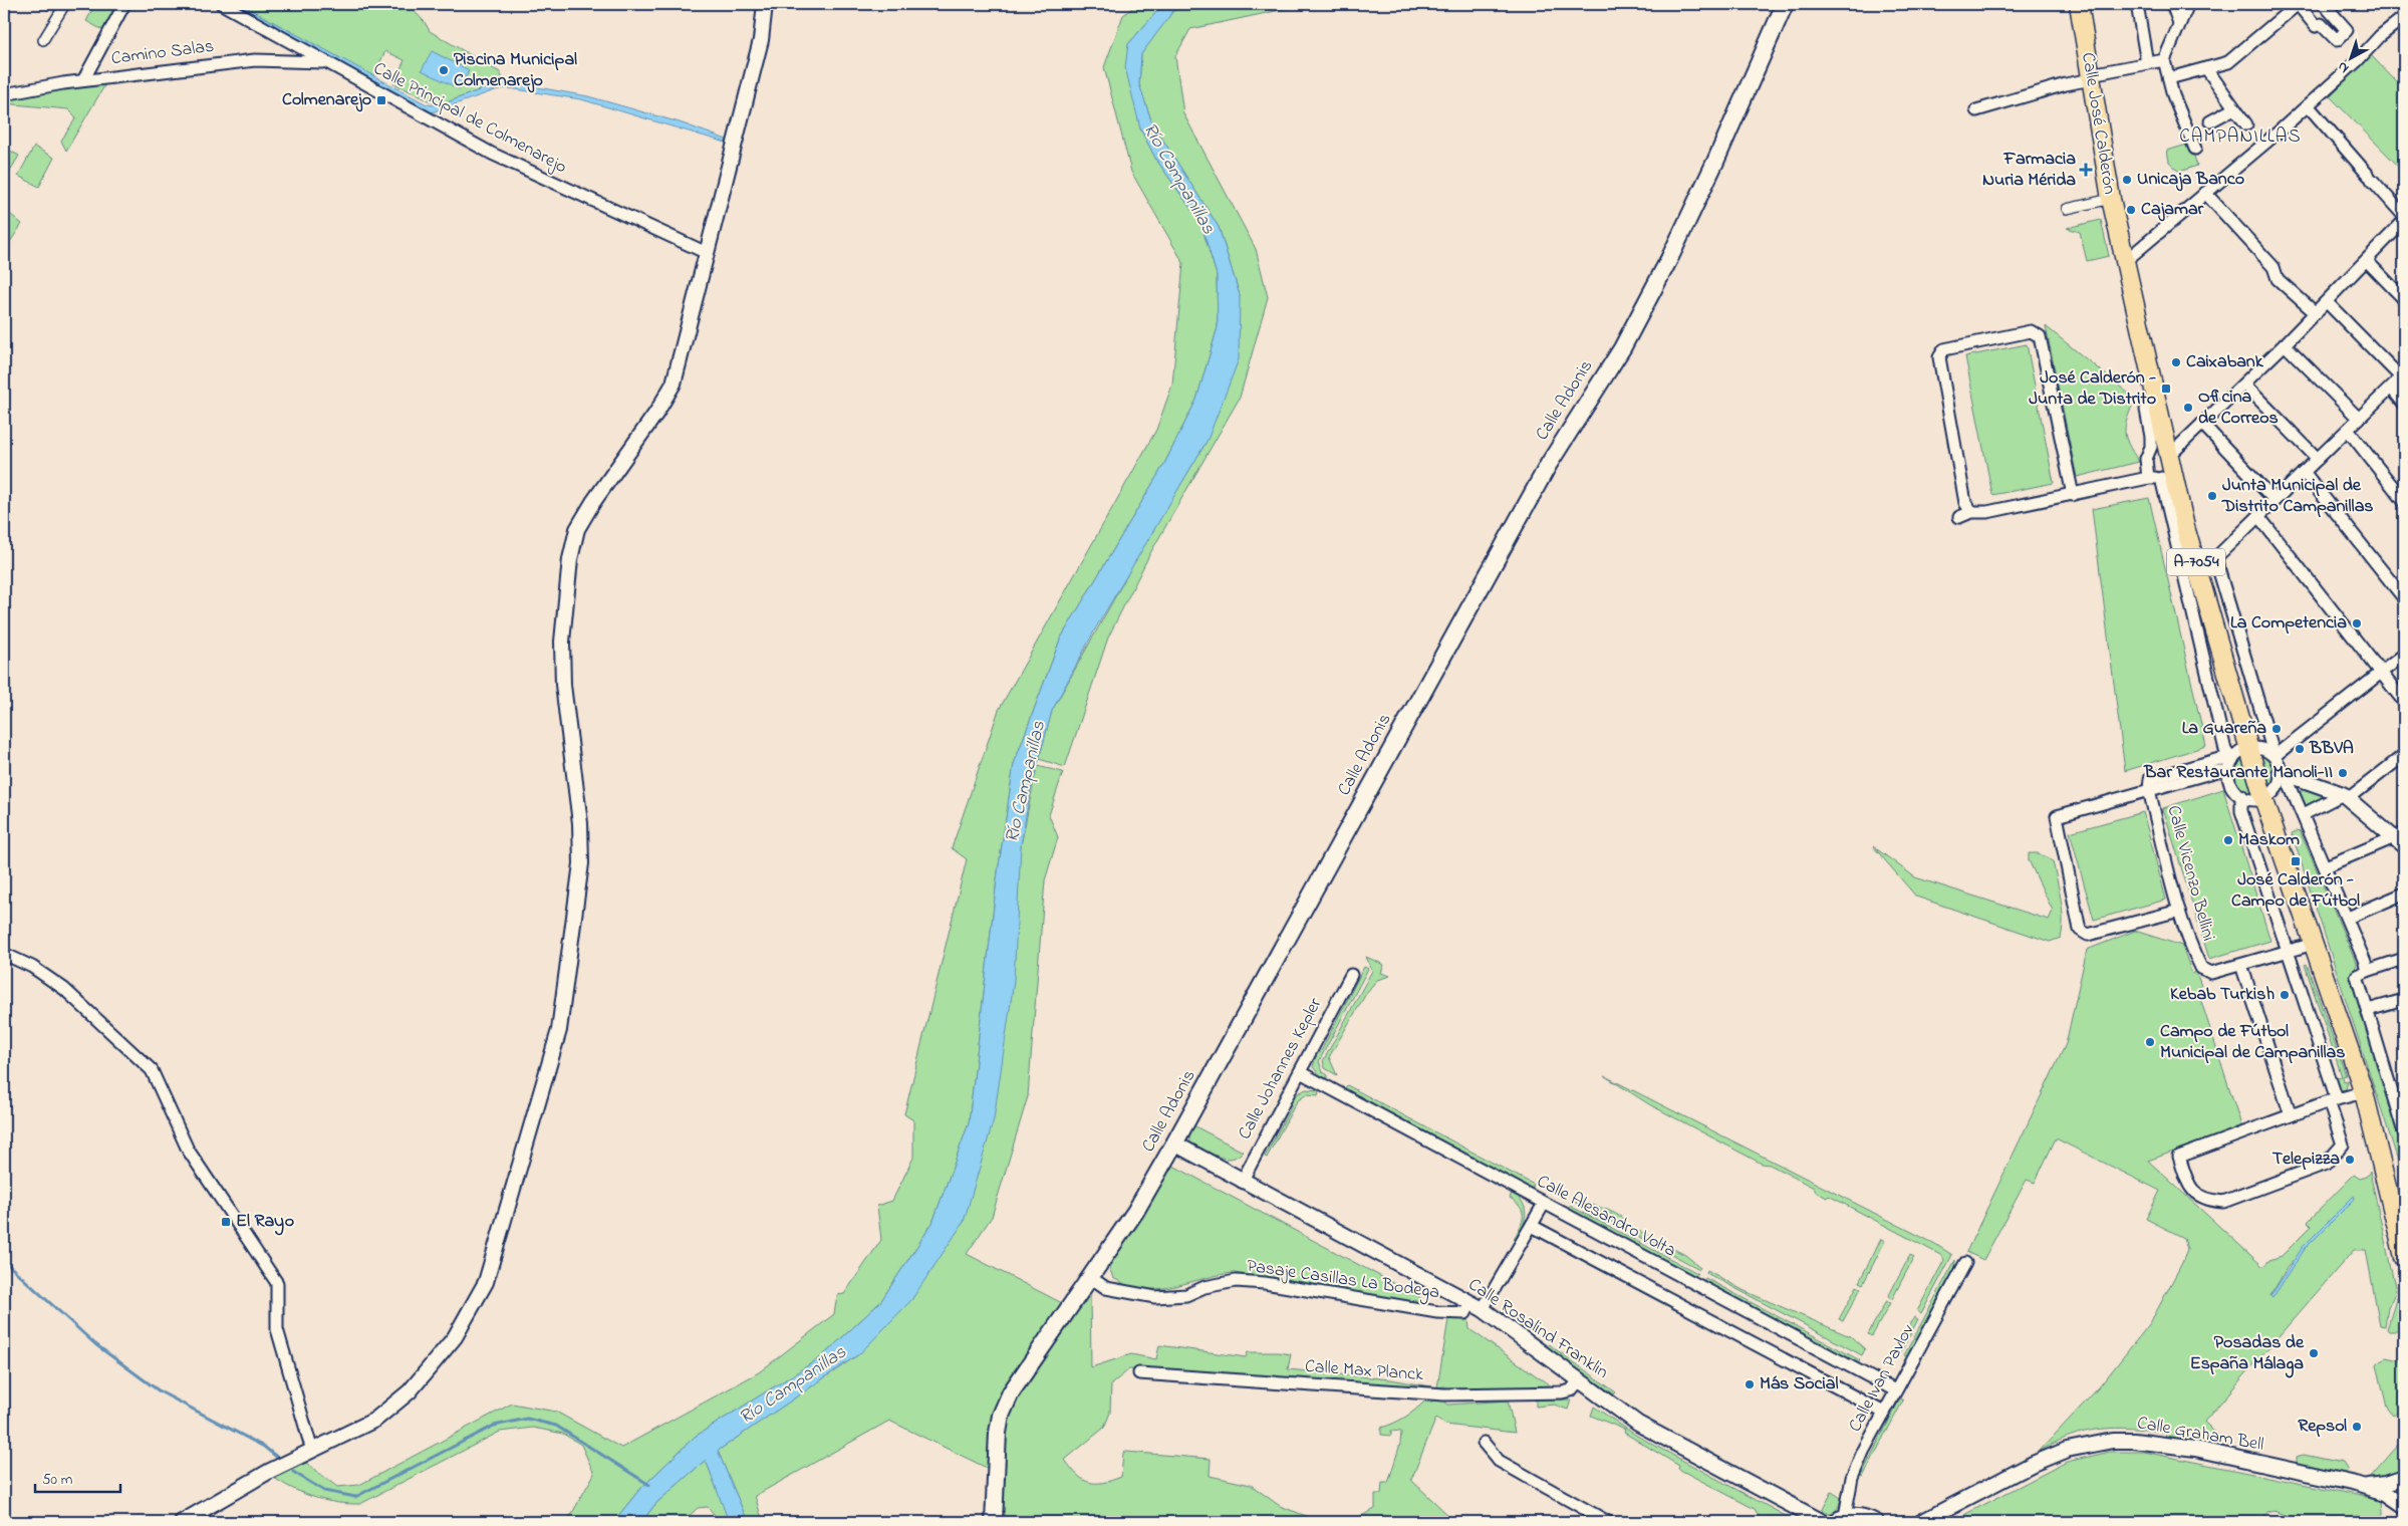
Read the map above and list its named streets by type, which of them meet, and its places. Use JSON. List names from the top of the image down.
{
  "streets": {
    "main road": ["Calle José Calderón", "Calle Adonis", "A-7054"],
    "street": [
      "Camino Salas",
      "Calle Principal de Colmenarejo",
      "Calle Vicenzo Bellini",
      "Calle Johannes Kepler",
      "Calle Alesandro Volta",
      "Pasaje Casillas La Bodega",
      "Calle Rosalind Franklin",
      "Calle Max Planck",
      "Calle Ivan Pavlov",
      "Calle Graham Bell"
    ]
  },
  "crossings": [
    ["Camino Salas", "Calle Principal de Colmenarejo"],
    ["Calle José Calderón", "Calle Vicenzo Bellini"],
    ["Calle Adonis", "Pasaje Casillas La Bodega"],
    ["Calle Adonis", "Calle Rosalind Franklin"],
    ["Calle Johannes Kepler", "Calle Alesandro Volta"],
    ["Calle Johannes Kepler", "Calle Rosalind Franklin"],
    ["Calle Alesandro Volta", "Calle Ivan Pavlov"],
    ["Pasaje Casillas La Bodega", "Calle Rosalind Franklin"],
    ["Calle Rosalind Franklin", "Calle Max Planck"]
  ],
  "districts": ["CAMPANILLAS"],
  "water": ["Río Campanillas"],
  "places": {
    "other": [
      "Piscina Municipal Colmenarejo",
      "Unicaja Banco",
      "Cajamar",
      "Caixabank",
      "Oficina de Correos",
      "Junta Municipal de Distrito Campanillas",
      "La Competencia",
      "La Guareña",
      "BBVA",
      "Bar Restaurante Manoli-II",
      "Maskom",
      "Kebab Turkish",
      "Campo de Fútbol Municipal de Campanillas",
      "Telepizza",
      "Posadas de España Málaga",
      "Más Social",
      "Repsol"
    ],
    "transit": [
      "Colmenarejo",
      "José Calderón - Junta de Distrito",
      "José Calderón - Campo de Fútbol",
      "El Rayo"
    ],
    "health": ["Farmacia Nuria Mérida"]
  },
  "scale_bar": "50 m",
  "north": "bottom left"
}
